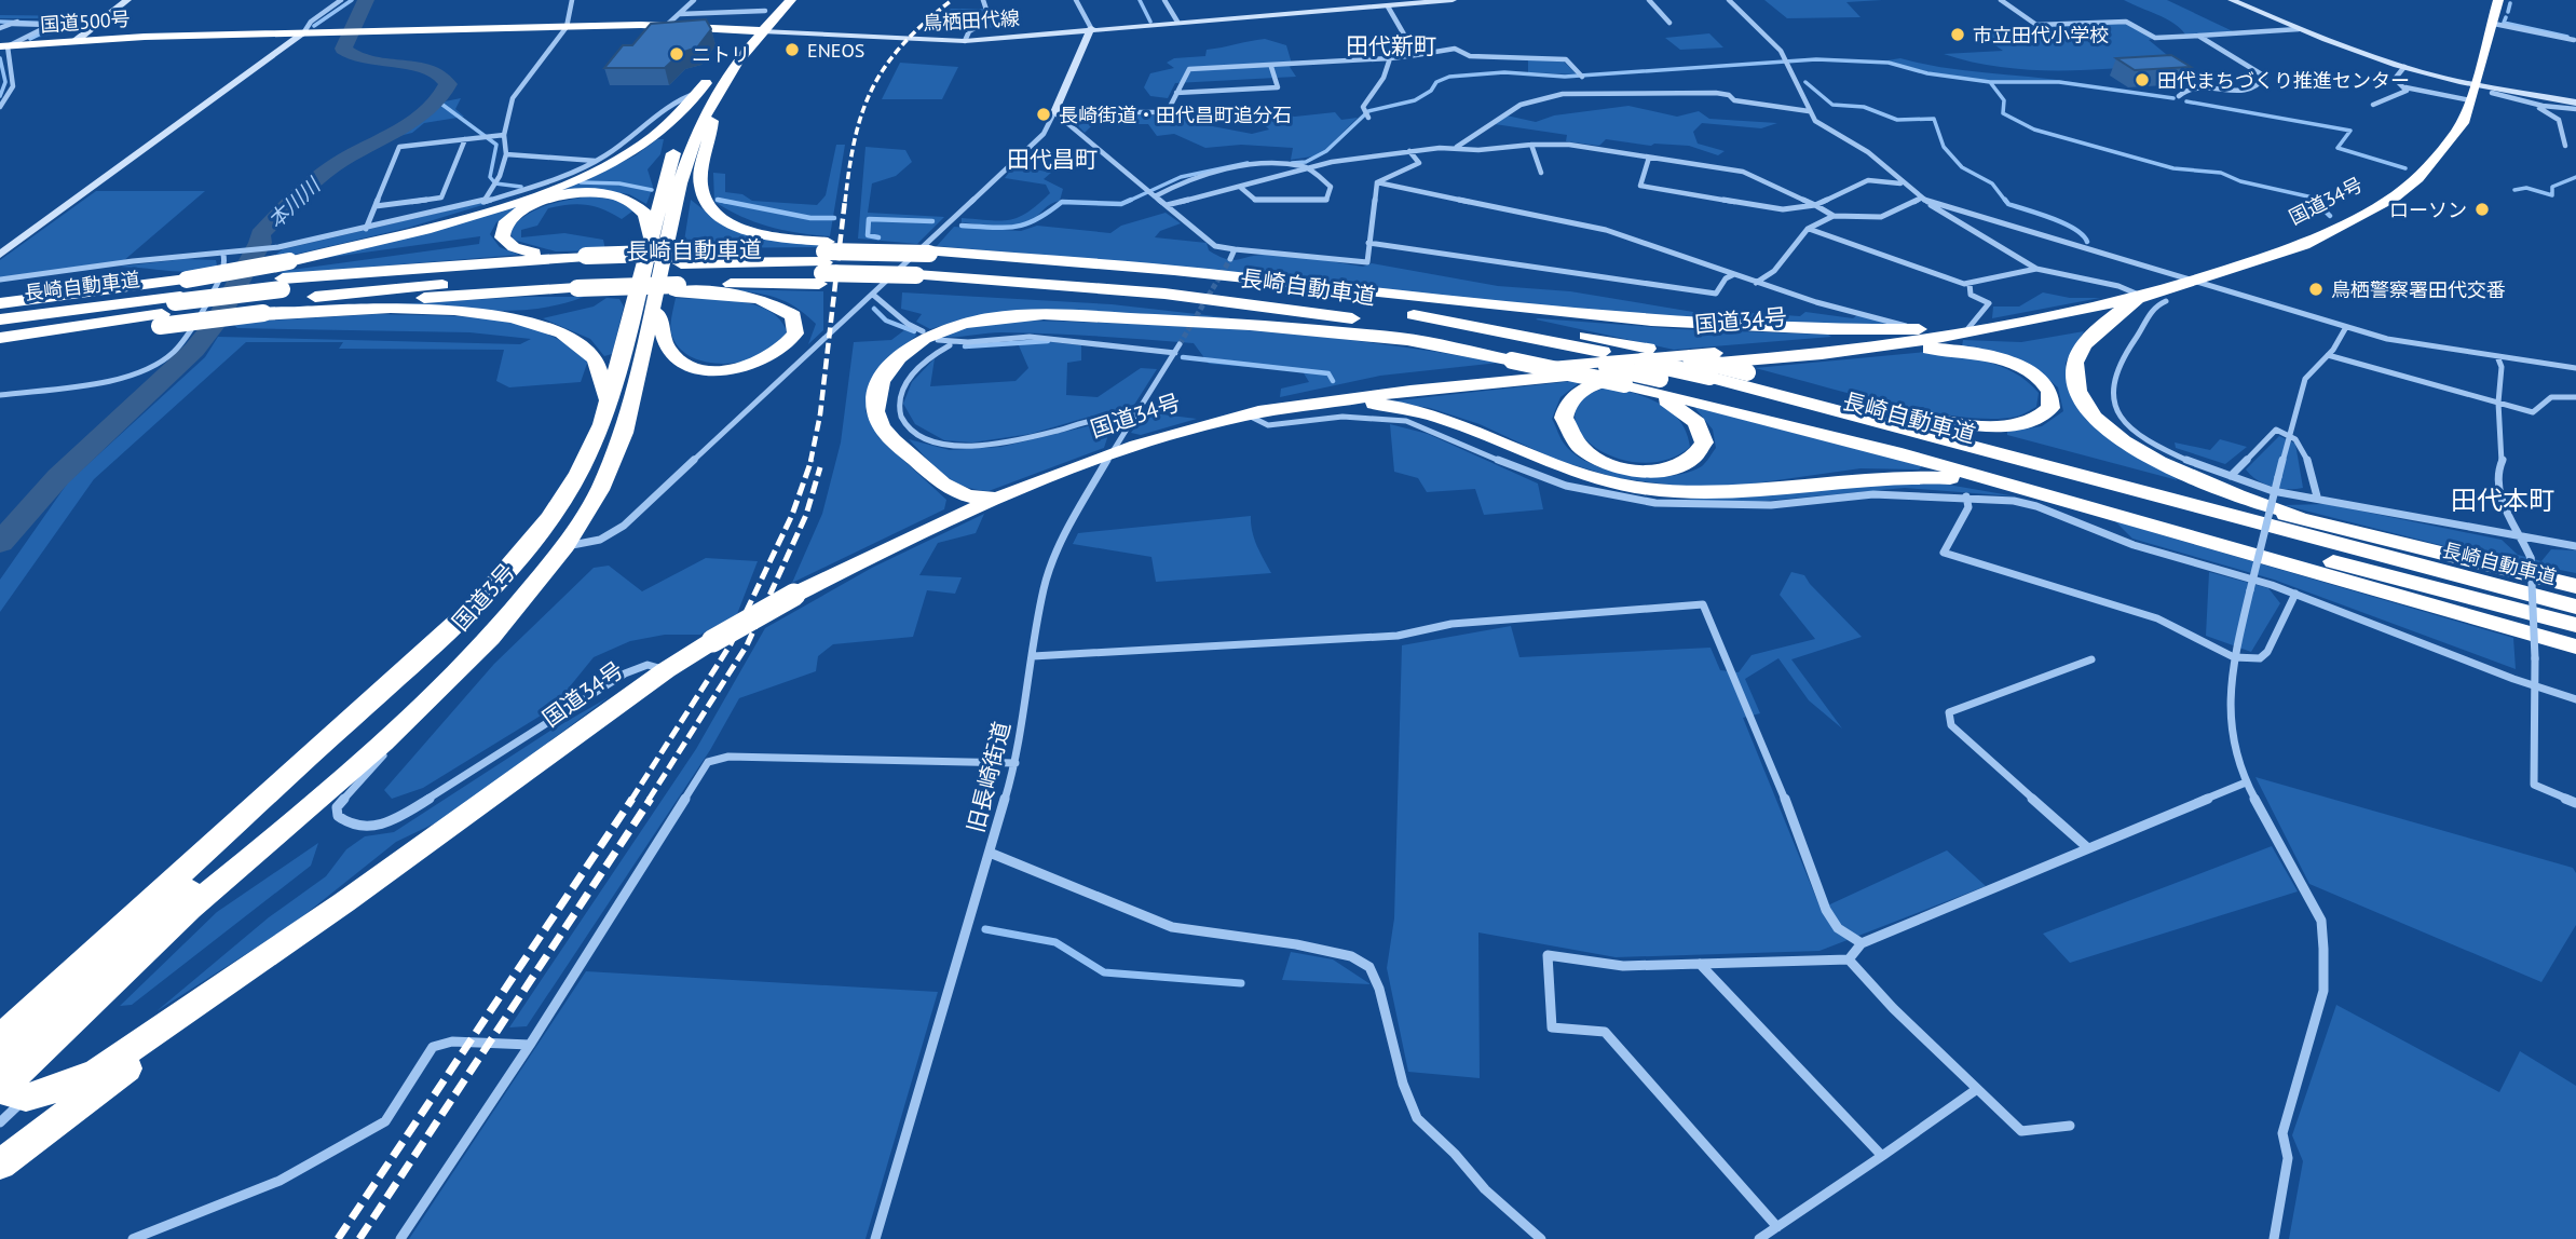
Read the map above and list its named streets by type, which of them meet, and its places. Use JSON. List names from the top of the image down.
{
  "streets": {
    "highway": [
      "国道500号",
      "国道34号",
      "長崎自動車道",
      "国道3号"
    ],
    "street": ["鳥栖田代線", "旧長崎街道"]
  },
  "crossings": [
    ["鳥栖田代線", "国道500号"],
    ["鳥栖田代線", "国道3号"],
    ["国道500号", "国道3号"],
    ["国道34号", "国道3号"],
    ["国道34号", "旧長崎街道"]
  ],
  "districts": ["田代新町", "田代昌町", "田代本町"],
  "water": ["本川川"],
  "places": [
    "市立田代小学校",
    "ENEOS",
    "ニトリ",
    "田代まちづくり推進センター",
    "長崎街道・田代昌町追分石",
    "ローソン",
    "鳥栖警察署田代交番"
  ]
}
